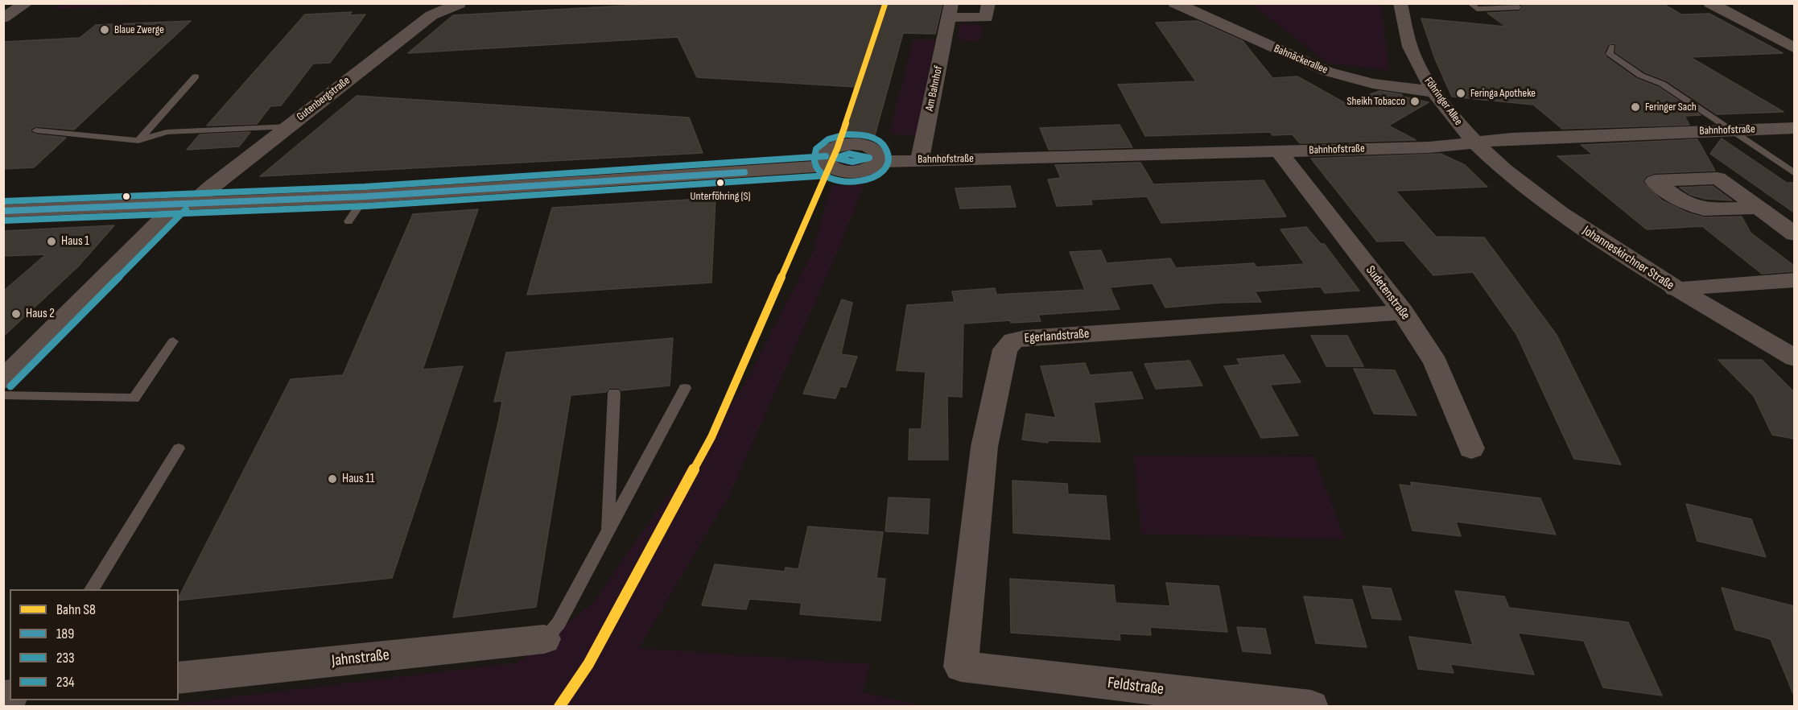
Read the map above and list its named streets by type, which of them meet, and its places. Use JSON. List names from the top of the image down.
{
  "streets": {
    "street": [
      "Bahnäckerallee",
      "Am Bahnhof",
      "Gutenbergstraße",
      "Föhringer Allee",
      "Bahnhofstraße",
      "Johanneskirchner Straße",
      "Sudetenstraße",
      "Egerlandstraße",
      "Jahnstraße",
      "Feldstraße"
    ]
  },
  "crossings": [
    ["Bahnäckerallee", "Föhringer Allee"],
    ["Am Bahnhof", "Bahnhofstraße"],
    ["Föhringer Allee", "Bahnhofstraße"],
    ["Föhringer Allee", "Johanneskirchner Straße"],
    ["Bahnhofstraße", "Johanneskirchner Straße"],
    ["Bahnhofstraße", "Sudetenstraße"],
    ["Sudetenstraße", "Egerlandstraße"],
    ["Egerlandstraße", "Feldstraße"]
  ],
  "places": [
    "Blaue Zwerge",
    "Feringa Apotheke",
    "Sheikh Tobacco",
    "Feringer Sach",
    "Unterföhring (S)",
    "Haus 1",
    "Haus 2",
    "Haus 11"
  ],
  "lines": [
    "rail line S8",
    "transit line 234",
    "transit line 233",
    "transit line 189"
  ],
  "legend": [
    "Bahn S8",
    "189",
    "233",
    "234"
  ]
}
